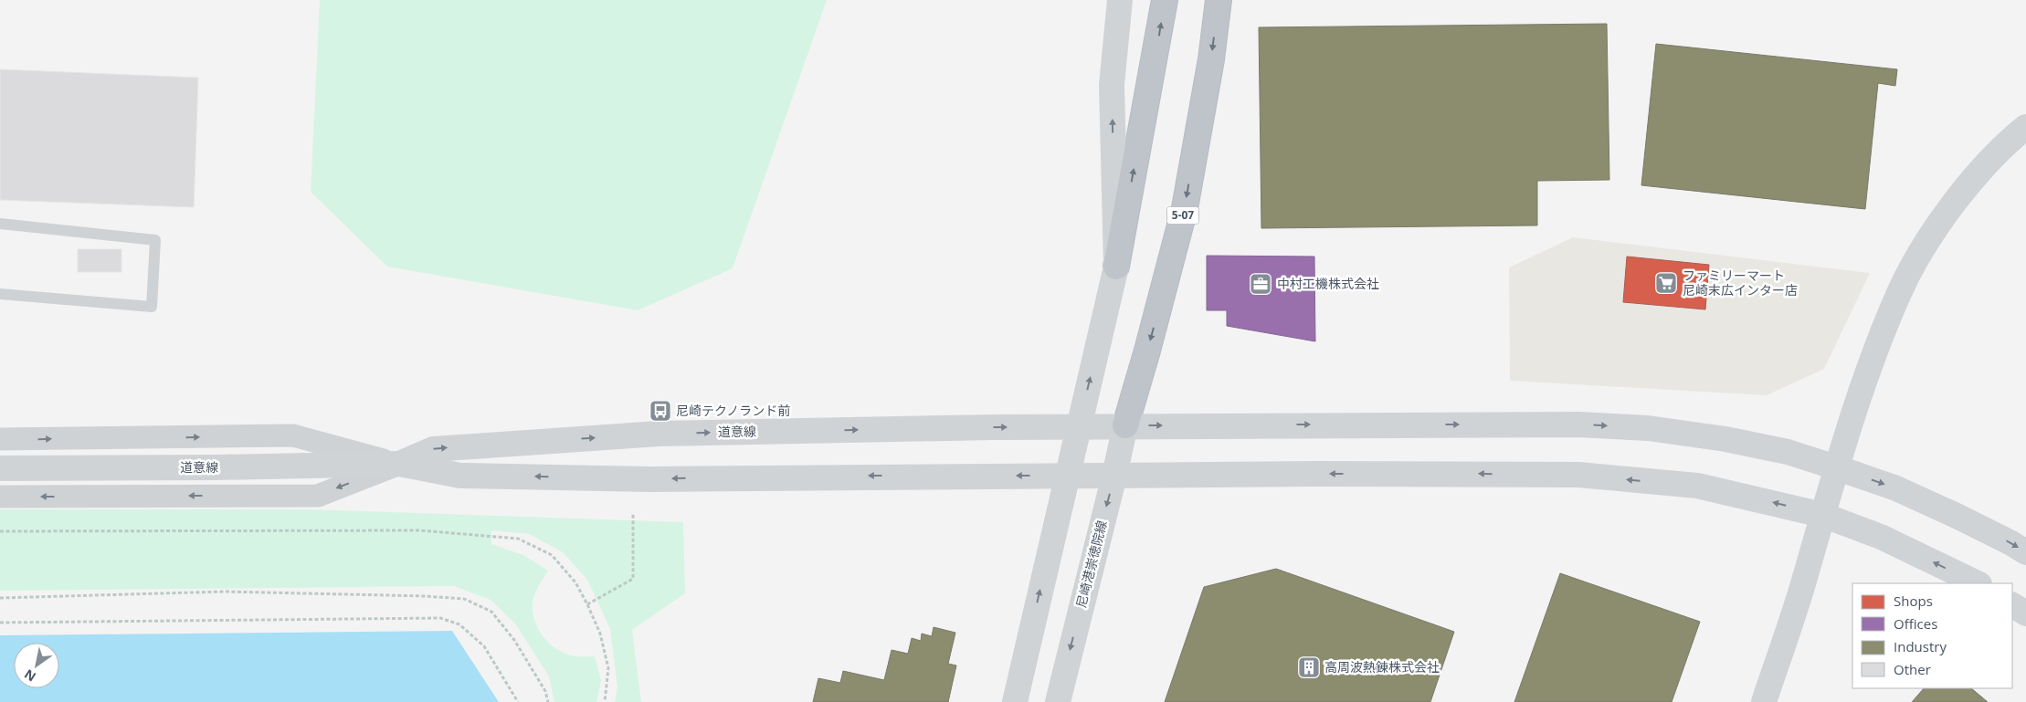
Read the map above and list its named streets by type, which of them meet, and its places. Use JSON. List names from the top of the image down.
{
  "streets": {
    "highway": ["5-07"],
    "street": ["道意線", "尼崎港崇徳院線"]
  },
  "crossings": [
    ["5-07", "道意線"],
    ["5-07", "尼崎港崇徳院線"],
    ["道意線", "尼崎港崇徳院線"]
  ],
  "places": {
    "supermarket": ["ファミリーマート 尼崎末広インター店"],
    "office": ["中村工機株式会社"],
    "bus stop": ["尼崎テクノランド前"],
    "building": ["高周波熱錬株式会社"]
  },
  "legend": [
    "Shops",
    "Offices",
    "Industry",
    "Other"
  ],
  "north": "bottom left"
}
